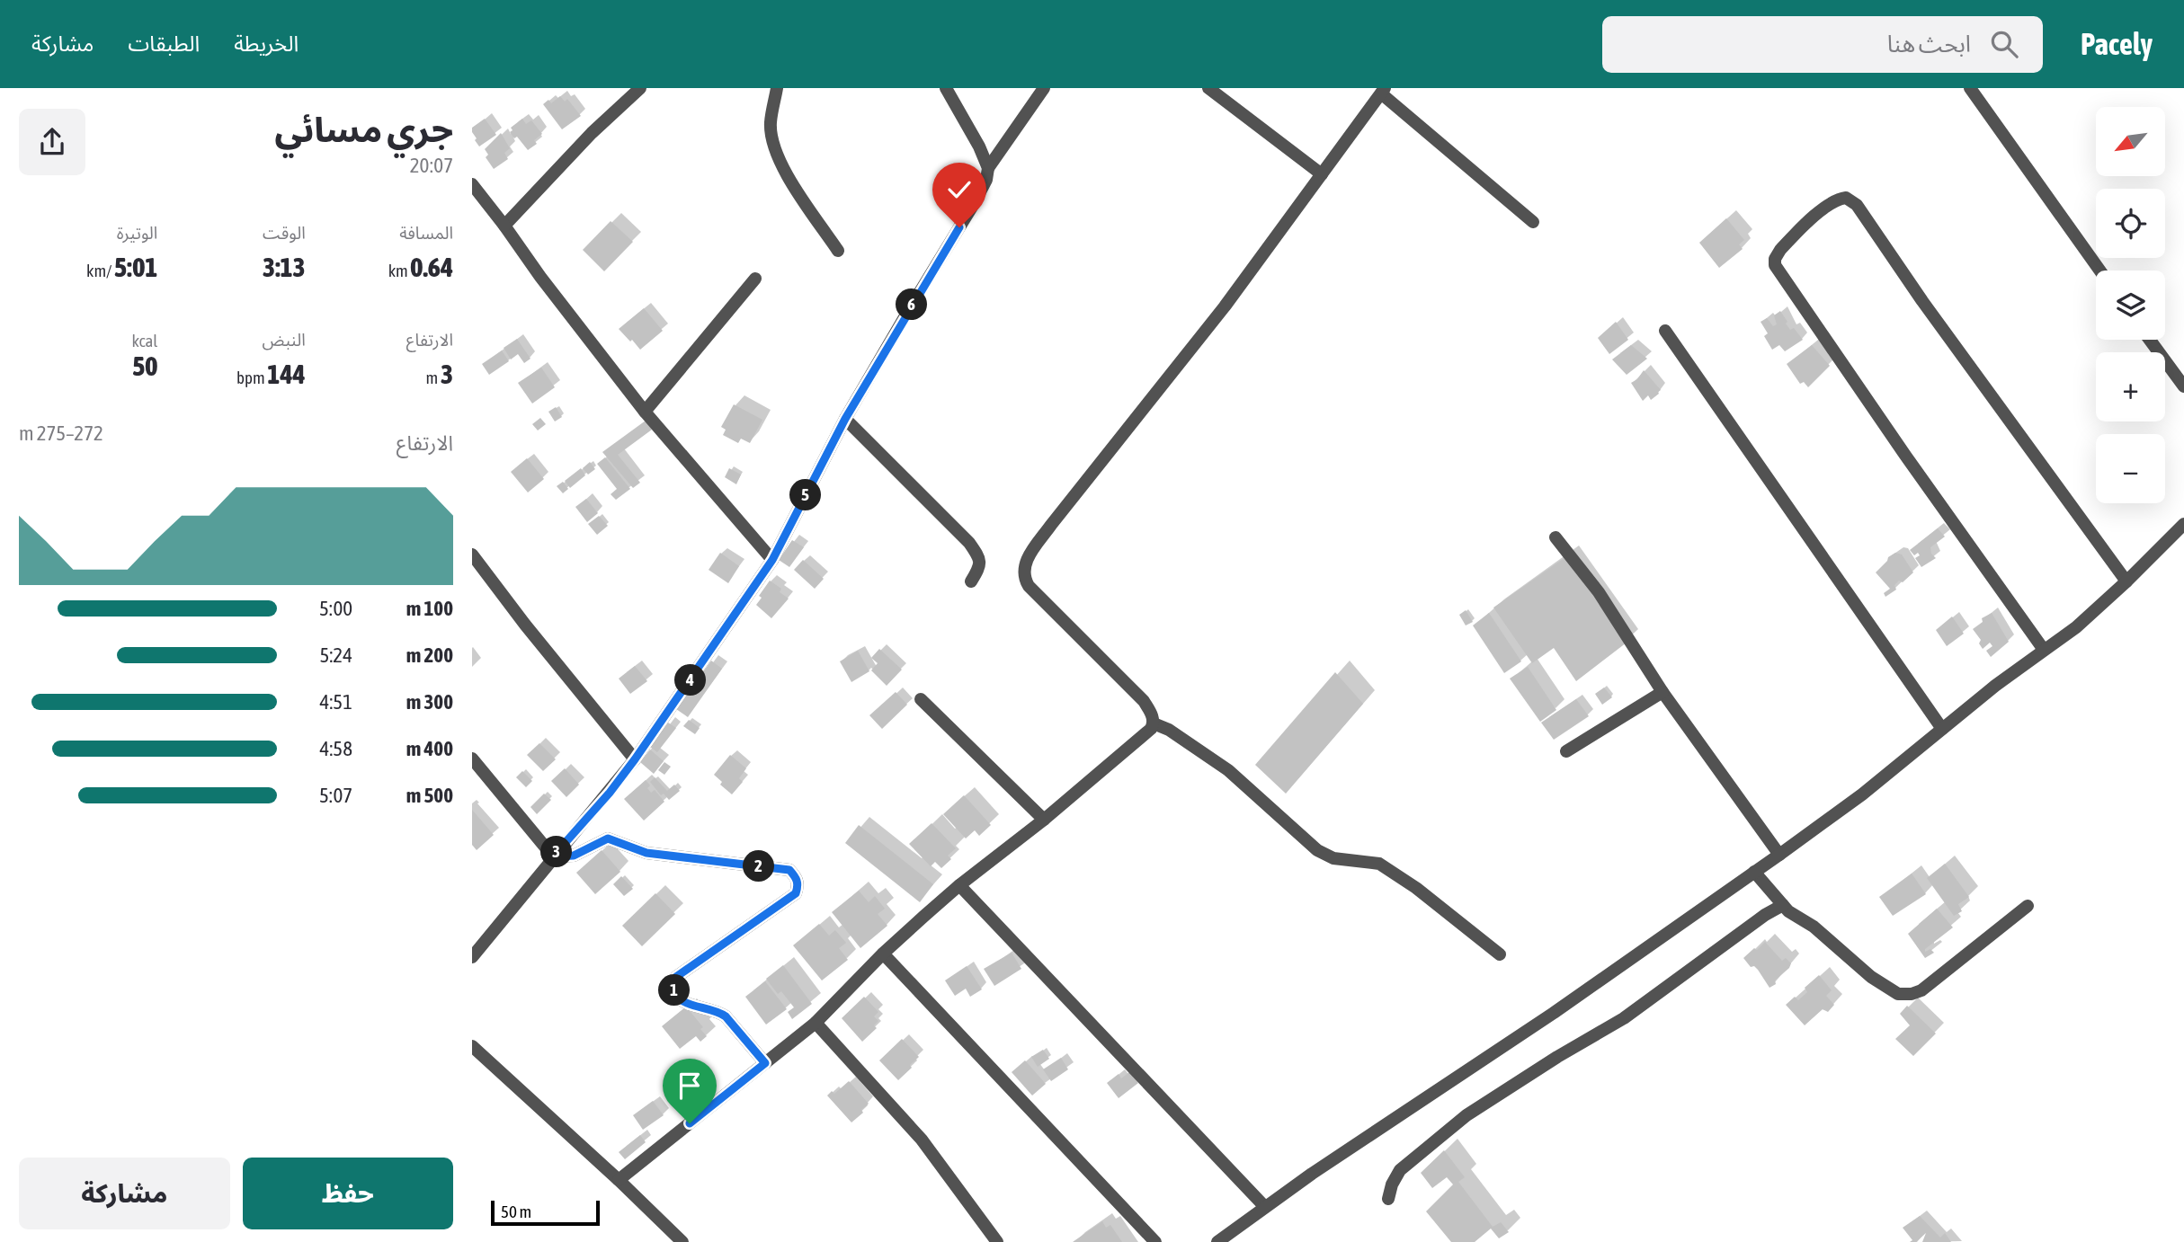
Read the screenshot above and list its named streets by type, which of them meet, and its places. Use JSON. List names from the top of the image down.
{
  "scale_bar": "50 m",
  "north": "bottom left",
  "page": {
    "header": "Pacely",
    "search": "ابحث هنا",
    "nav": ["الخريطة", "الطبقات", "مشاركة"],
    "heading": ["جري مسائي", "20:07"],
    "map_buttons": ["+", "−"],
    "stats": [
      ["المسافة", "0.64 km"],
      ["الوقت", "3:13"],
      ["الوتيرة", "5:01 /km"],
      ["الارتفاع", "3 m"],
      ["النبض", "144 bpm"],
      ["kcal", "50"]
    ],
    "pins": [
      "6",
      "5",
      "4",
      "3",
      "2",
      "1"
    ],
    "chart": ["الارتفاع", "272–275 m"],
    "list": [
      {
        "name": "100 m",
        "note": "5:00"
      },
      {
        "name": "200 m",
        "note": "5:24"
      },
      {
        "name": "300 m",
        "note": "4:51"
      },
      {
        "name": "400 m",
        "note": "4:58"
      },
      {
        "name": "500 m",
        "note": "5:07"
      }
    ],
    "buttons": ["حفظ", "مشاركة"],
    "scale": "50 m"
  }
}
